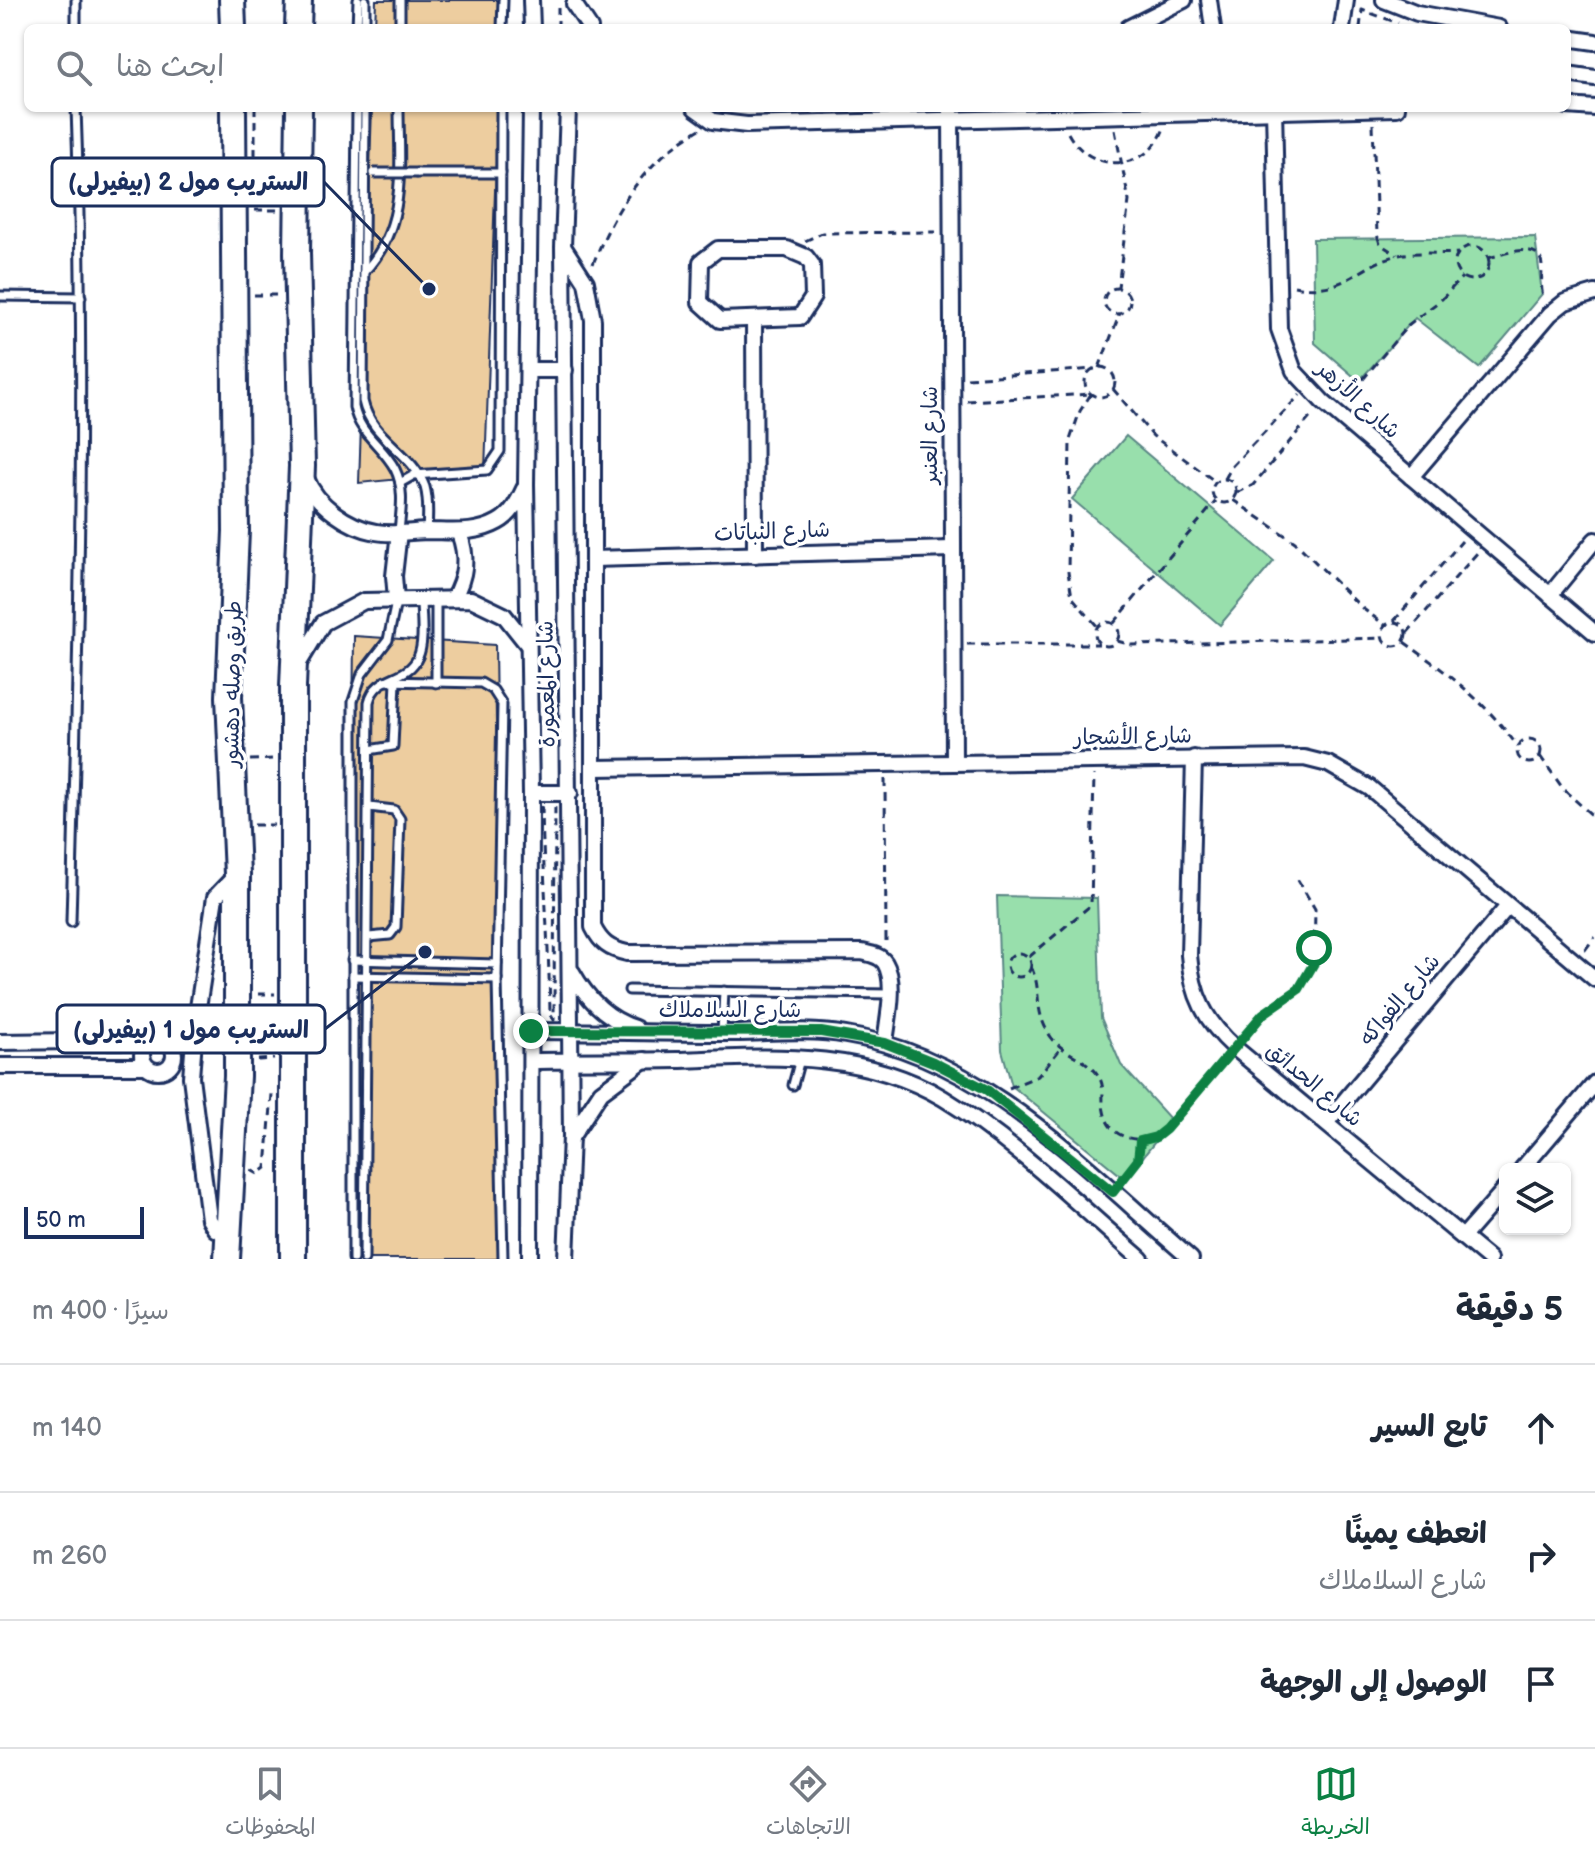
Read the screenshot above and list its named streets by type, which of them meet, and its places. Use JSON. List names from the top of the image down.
{
  "streets": {
    "main road": ["طريق وصله دهشور"],
    "street": [
      "شارع الأزهر",
      "شارع العنبر",
      "شارع النباتات",
      "شارع المعمورة",
      "شارع الأشجار",
      "شارع الفواكه",
      "شارع السلاملاك",
      "شارع الحدائق"
    ]
  },
  "crossings": [
    ["شارع العنبر", "شارع النباتات"],
    ["شارع العنبر", "شارع الأشجار"],
    ["شارع المعمورة", "شارع السلاملاك"],
    ["شارع الأشجار", "شارع الفواكه"],
    ["شارع الأشجار", "شارع الحدائق"],
    ["شارع الفواكه", "شارع الحدائق"]
  ],
  "places": ["الستريب مول 2 (بيفيرلى)", "الستريب مول 1 (بيفيرلى)"],
  "scale_bar": "50 m",
  "page": {
    "search": "ابحث هنا",
    "scale": "50 m",
    "heading": ["5 دقيقة", "سيرًا · 400 m"],
    "list": [
      ["تابع السير", "140 m"],
      ["انعطف يمينًا", "شارع السلاملاك", "260 m"],
      "الوصول إلى الوجهة"
    ],
    "nav": ["الخريطة", "الاتجاهات", "المحفوظات"]
  }
}
